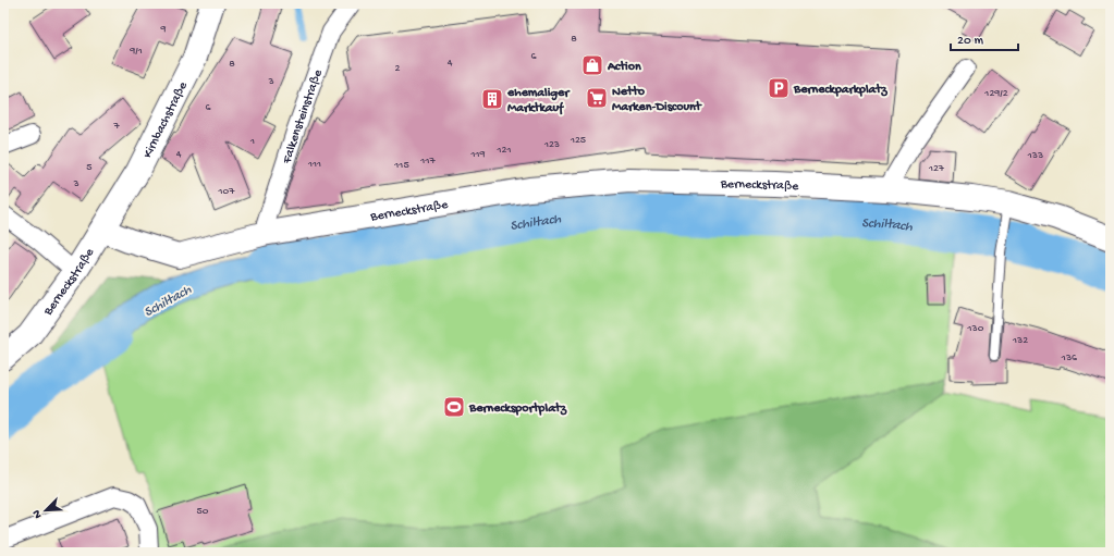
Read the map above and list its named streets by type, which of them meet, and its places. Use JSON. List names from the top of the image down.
{
  "streets": {
    "main road": ["Kirnbachstraße", "Berneckstraße"],
    "street": ["Falkensteinstraße"]
  },
  "crossings": [
    ["Falkensteinstraße", "Berneckstraße"],
    ["Kirnbachstraße", "Berneckstraße"]
  ],
  "water": ["Schiltach"],
  "places": {
    "shop": ["Action"],
    "parking": ["Berneckparkplatz"],
    "supermarket": ["Netto Marken-Discount"],
    "building": ["ehemaliger Marktkauf"],
    "sports": ["Bernecksportplatz"]
  },
  "house_numbers": [
    "9",
    "8",
    "9/1",
    "6",
    "4",
    "8",
    "2",
    "3",
    "129/2",
    "6",
    "7",
    "125",
    "1",
    "123",
    "121",
    "4",
    "119",
    "133",
    "117",
    "111",
    "115",
    "5",
    "127",
    "3",
    "107",
    "130",
    "132",
    "136",
    "50"
  ],
  "scale_bar": "20 m",
  "north": "bottom left"
}
